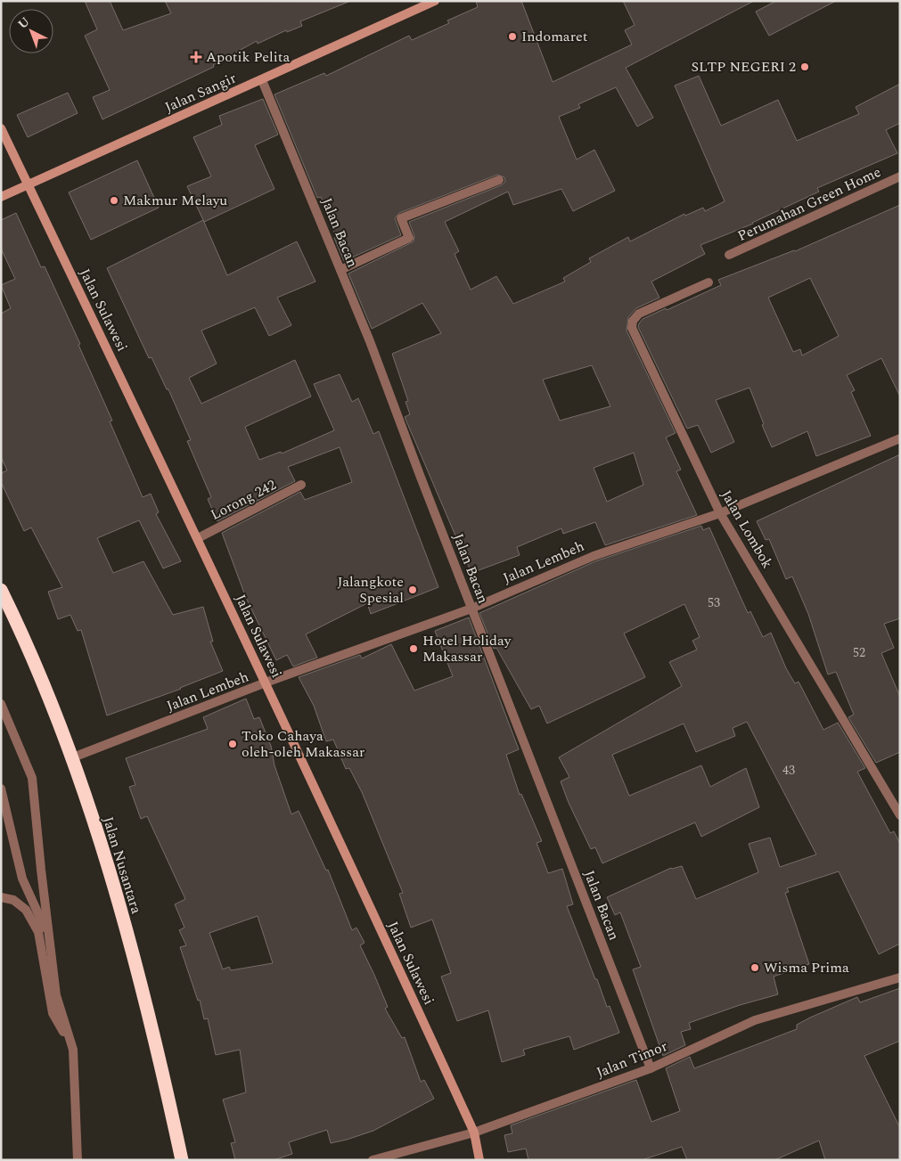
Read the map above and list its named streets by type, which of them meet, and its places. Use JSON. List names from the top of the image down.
{
  "streets": {
    "highway": ["Jalan Nusantara"],
    "street": [
      "Jalan Sangir",
      "Perumahan Green Home",
      "Jalan Bacan",
      "Jalan Sulawesi",
      "Lorong 242",
      "Jalan Lombok",
      "Jalan Lembeh",
      "Jalan Timor"
    ]
  },
  "crossings": [
    ["Jalan Sangir", "Jalan Bacan"],
    ["Jalan Sangir", "Jalan Sulawesi"],
    ["Jalan Bacan", "Jalan Lembeh"],
    ["Jalan Bacan", "Jalan Timor"],
    ["Jalan Sulawesi", "Lorong 242"],
    ["Jalan Sulawesi", "Jalan Lembeh"],
    ["Jalan Sulawesi", "Jalan Timor"],
    ["Jalan Lombok", "Jalan Lembeh"],
    ["Jalan Lembeh", "Jalan Nusantara"]
  ],
  "places": {
    "other": [
      "Indomaret",
      "SLTP NEGERI 2",
      "Makmur Melayu",
      "Jalangkote Spesial",
      "Hotel Holiday Makassar",
      "Toko Cahaya oleh-oleh Makassar",
      "Wisma Prima"
    ],
    "health": ["Apotik Pelita"]
  },
  "house_numbers": ["53", "52", "43"],
  "north": "top left"
}
